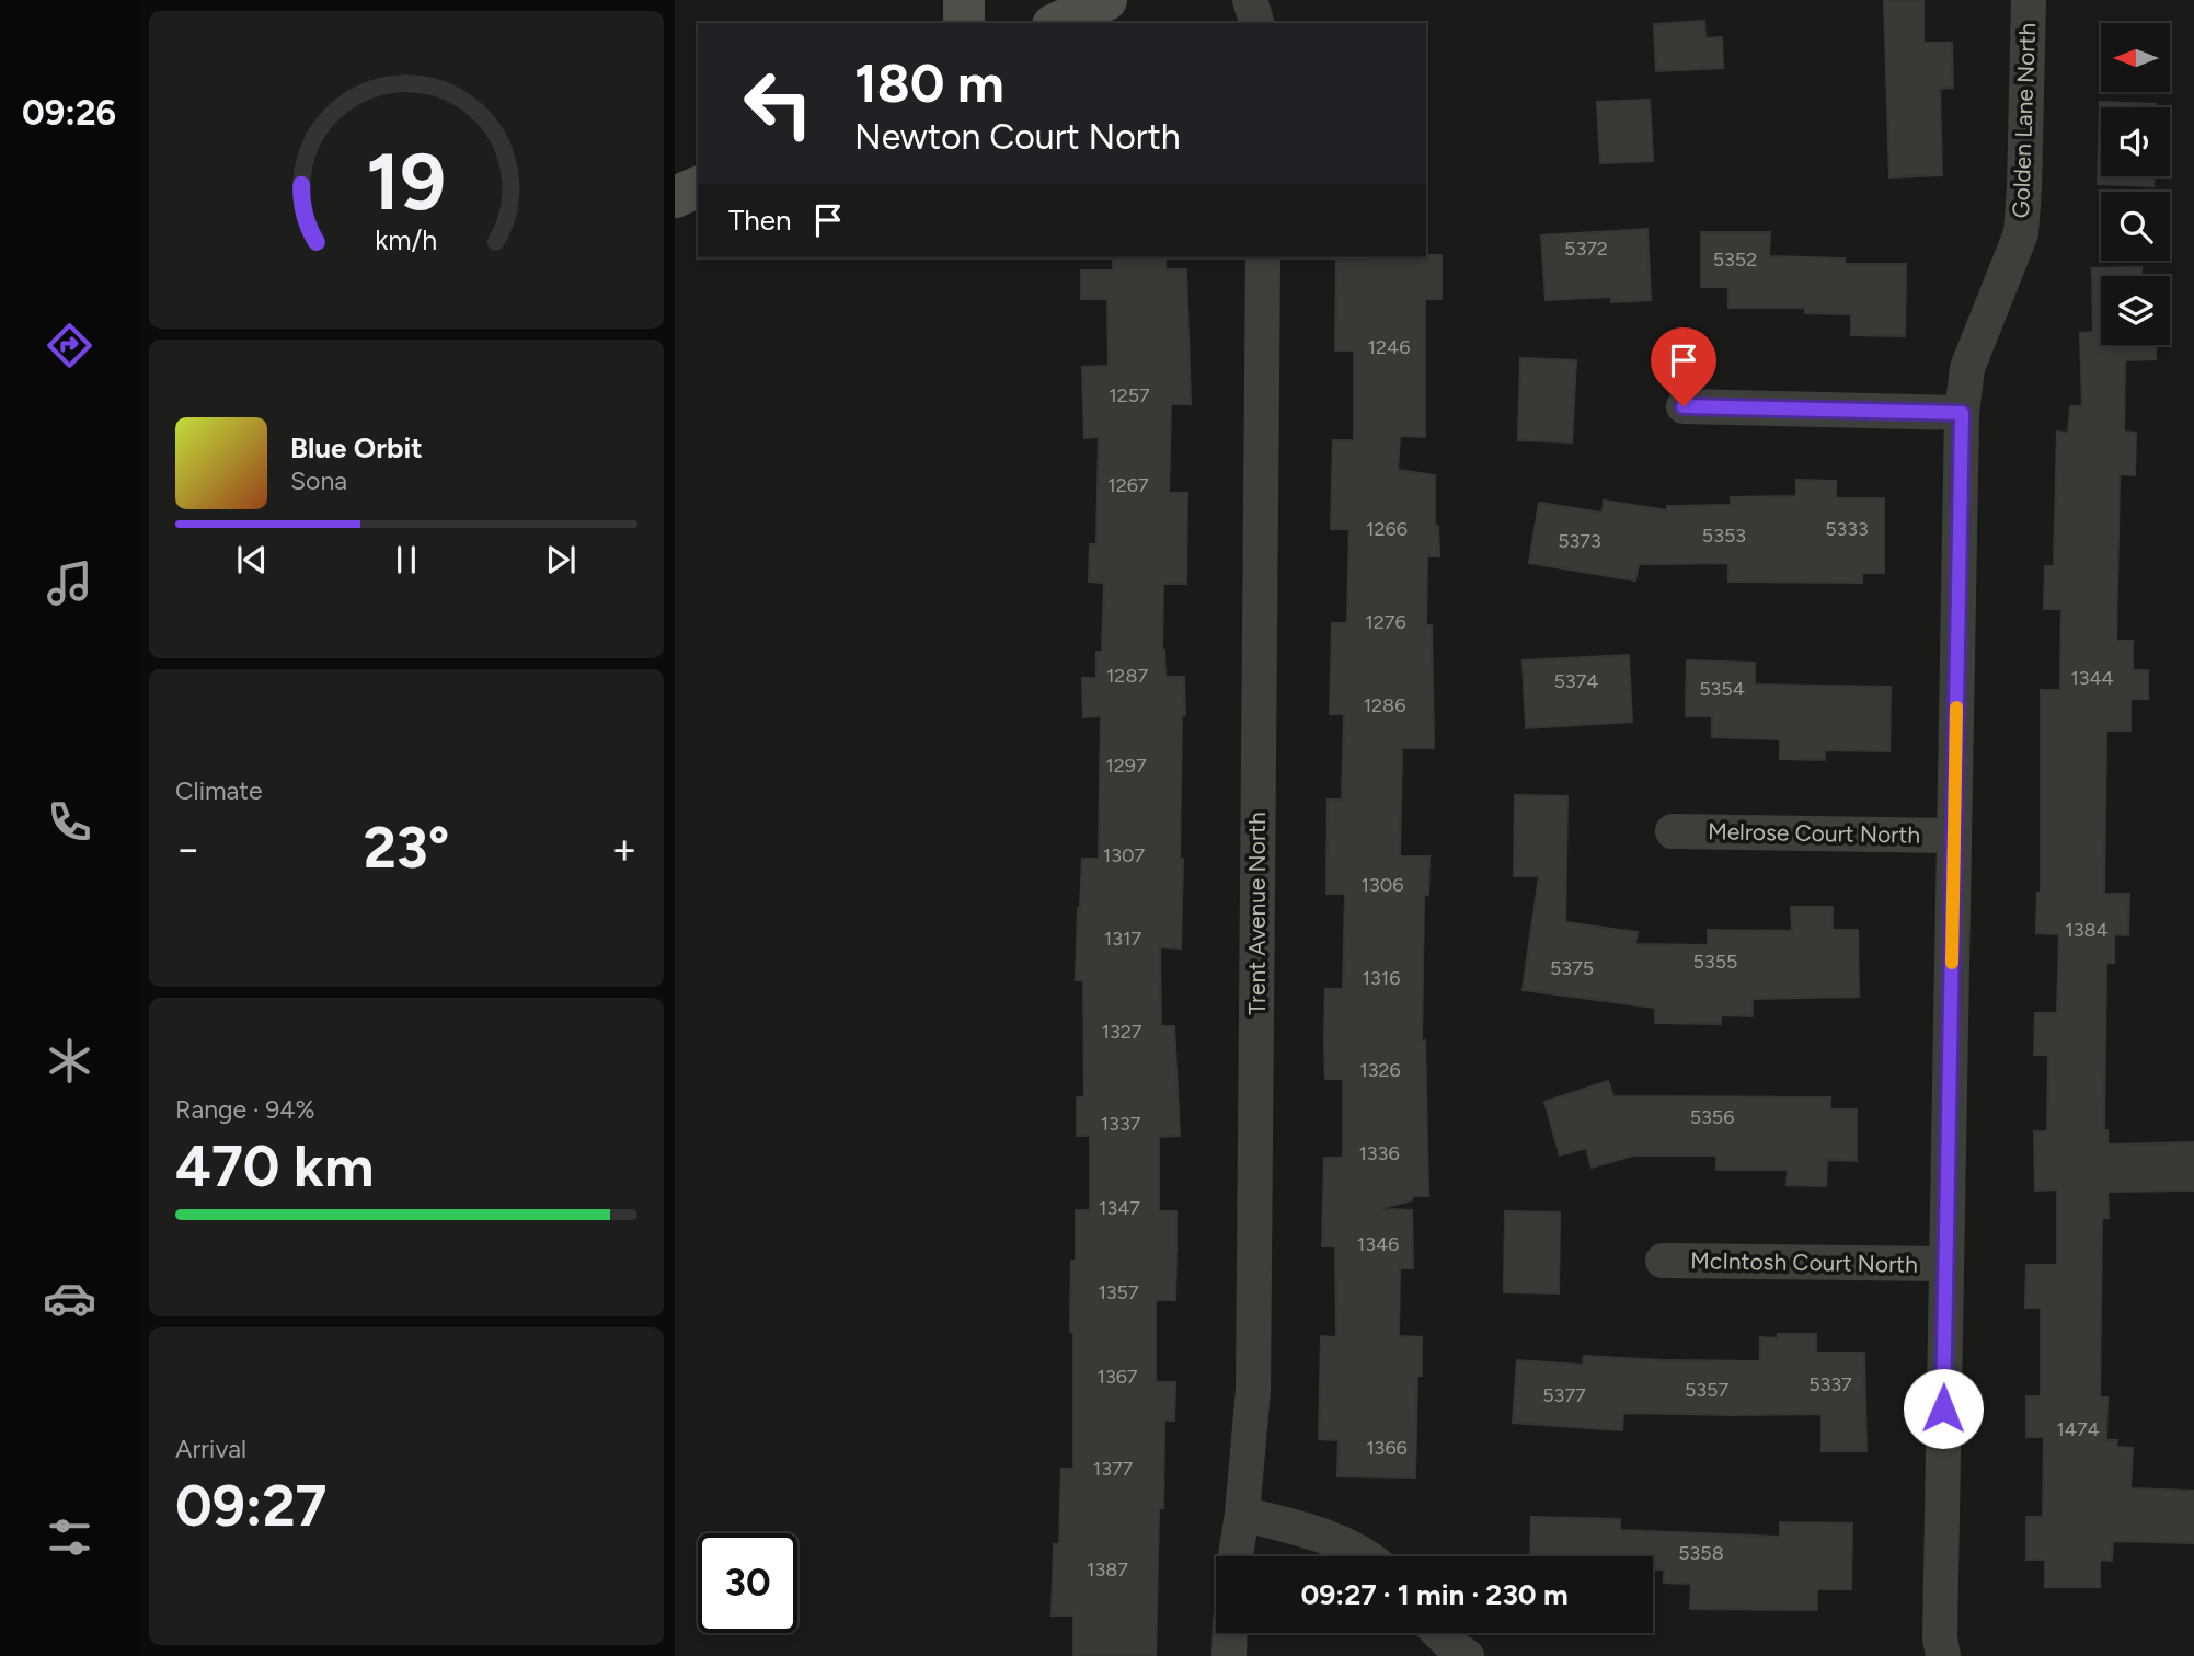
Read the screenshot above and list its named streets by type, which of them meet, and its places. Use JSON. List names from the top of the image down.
{
  "streets": {
    "street": [
      "Golden Lane North",
      "Melrose Court North",
      "Trent Avenue North",
      "McIntosh Court North"
    ]
  },
  "crossings": [
    ["Golden Lane North", "Melrose Court North"],
    ["Golden Lane North", "McIntosh Court North"]
  ],
  "house_numbers": [
    "5372",
    "5352",
    "1246",
    "1257",
    "1267",
    "1266",
    "5333",
    "5353",
    "5373",
    "1276",
    "1287",
    "1344",
    "5374",
    "5354",
    "1286",
    "1297",
    "1307",
    "1306",
    "1384",
    "1317",
    "5355",
    "5375",
    "1316",
    "1327",
    "1326",
    "5356",
    "1337",
    "1336",
    "1347",
    "1346",
    "1357",
    "1367",
    "5337",
    "5357",
    "5377",
    "1474",
    "1366",
    "1377",
    "5358",
    "1387"
  ],
  "north": "left",
  "page": {
    "tabs": "09:26",
    "turn": ["180 m", "Newton Court North"],
    "then": "Then",
    "song": ["Blue Orbit", "Sona"],
    "tile": [
      "Climate",
      ["Range · 94%", "470 km"],
      ["Arrival", "09:27"]
    ],
    "heat": ["−", "23°", "+"],
    "limit": "30",
    "trip": "09:27 · 1 min · 230 m",
    "gauge": ["19", "km/h"]
  }
}
